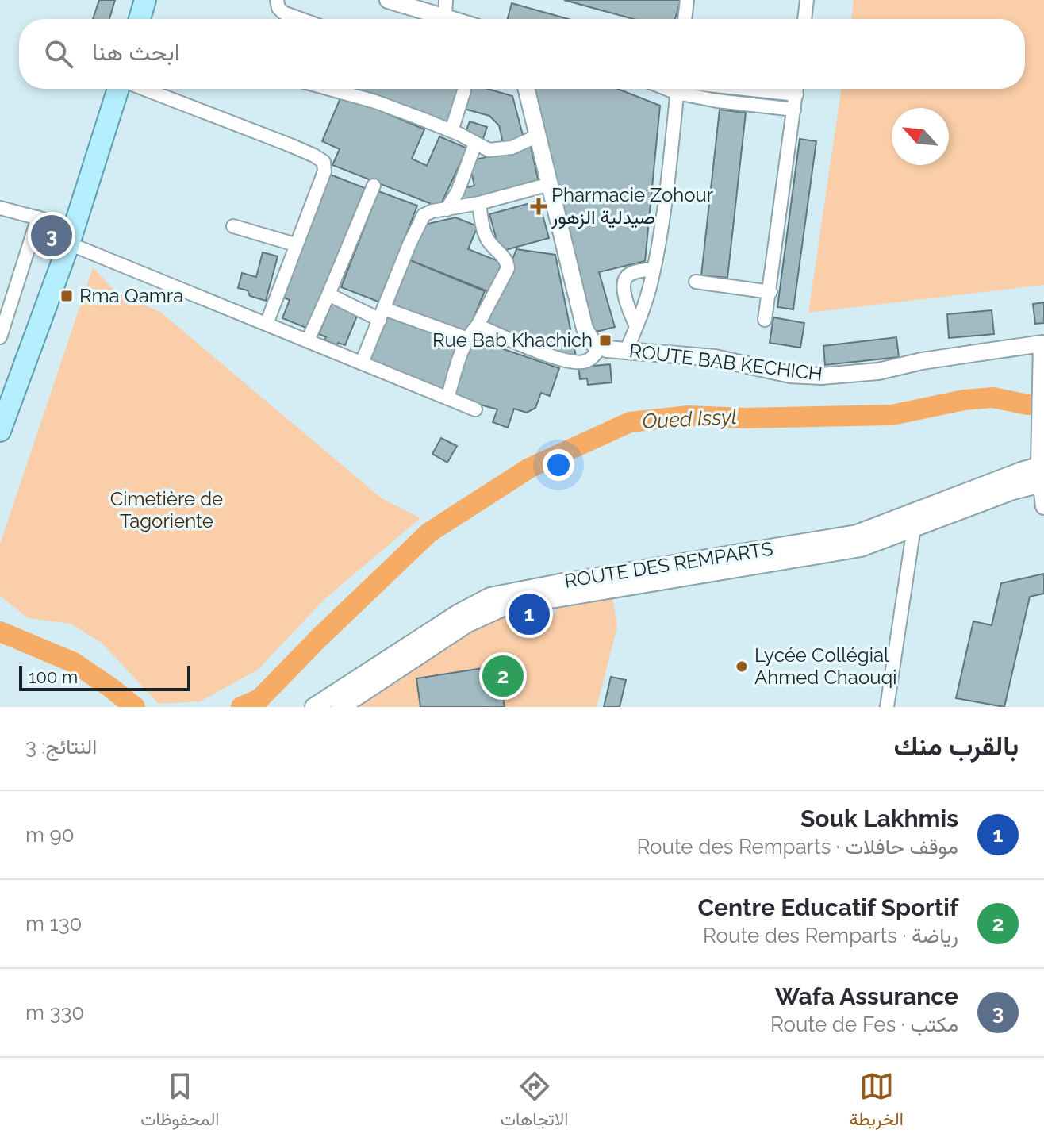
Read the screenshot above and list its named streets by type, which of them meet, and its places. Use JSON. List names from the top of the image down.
{
  "streets": {
    "main road": ["ROUTE DES REMPARTS"],
    "street": ["ROUTE BAB KECHICH"]
  },
  "crossings": [
    ["ROUTE BAB KECHICH", "ROUTE DES REMPARTS"]
  ],
  "water": ["Oued Issyl"],
  "parks": ["Cimetière de Tagoriente"],
  "places": {
    "health": ["Pharmacie Zohour صيدلية الزهور"],
    "transit": ["Rma Qamra", "Rue Bab Khachich"],
    "other": ["Lycée Collégial Ahmed Chaouqi"]
  },
  "scale_bar": "100 m",
  "north": "top left",
  "page": {
    "search": "ابحث هنا",
    "pins": ["3", "1", "2"],
    "scale": "100 m",
    "heading": ["بالقرب منك", "النتائج: 3"],
    "list": [
      {
        "mark": "1",
        "name": "Souk Lakhmis",
        "note": "موقف حافلات · Route des Remparts",
        "value": "90 m"
      },
      {
        "mark": "2",
        "name": "Centre Educatif Sportif",
        "note": "رياضة · Route des Remparts",
        "value": "130 m"
      },
      {
        "mark": "3",
        "name": "Wafa Assurance",
        "note": "مكتب · Route de Fes",
        "value": "330 m"
      }
    ],
    "nav": ["الخريطة", "الاتجاهات", "المحفوظات"]
  }
}
